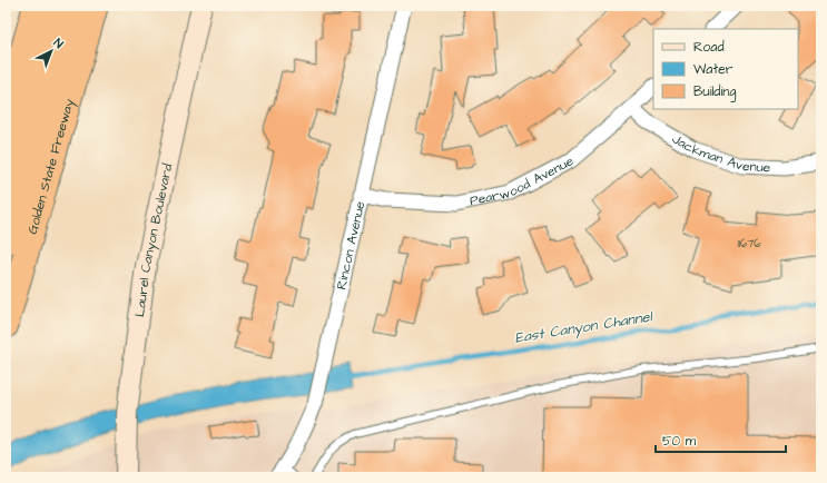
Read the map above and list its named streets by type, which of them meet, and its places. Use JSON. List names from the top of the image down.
{
  "streets": {
    "highway": ["Golden State Freeway"],
    "main road": ["Laurel Canyon Boulevard"],
    "street": ["Jackman Avenue", "Pearwood Avenue", "Rincon Avenue"]
  },
  "crossings": [
    ["Jackman Avenue", "Pearwood Avenue"],
    ["Pearwood Avenue", "Rincon Avenue"]
  ],
  "water": ["East Canyon Channel"],
  "house_numbers": ["11676"],
  "legend": ["Road", "Water", "Building"],
  "scale_bar": "50 m",
  "north": "top right"
}
